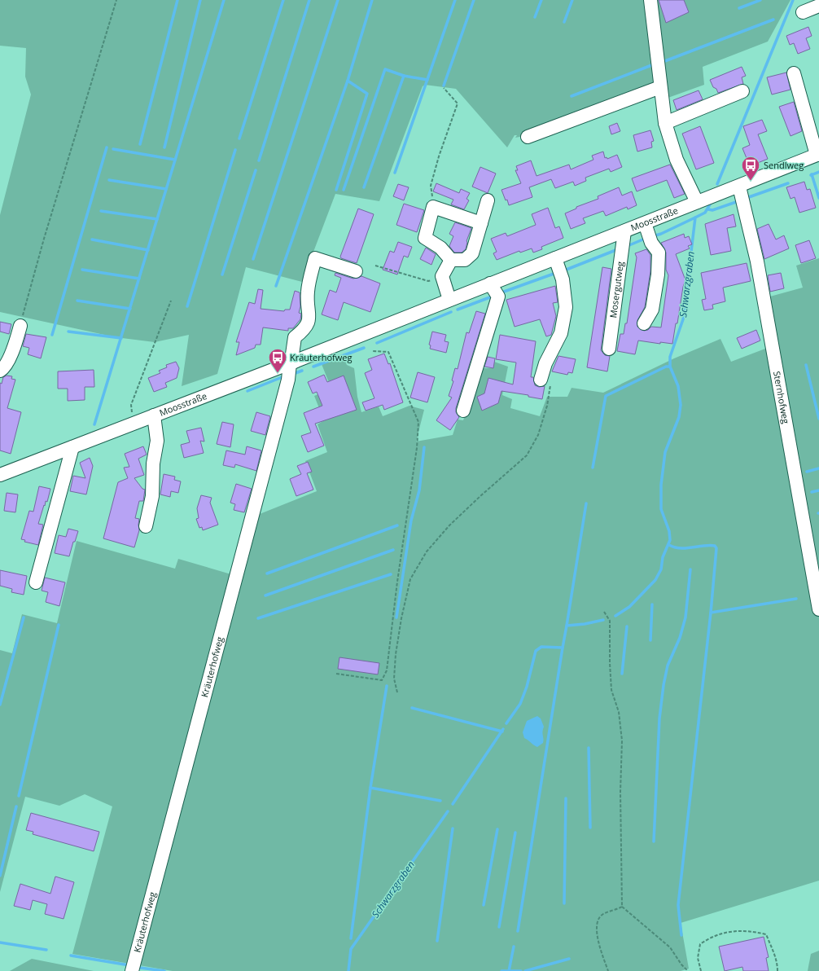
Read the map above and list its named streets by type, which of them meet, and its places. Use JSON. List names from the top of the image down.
{
  "streets": {
    "street": [
      "Moosstraße",
      "Mosergutweg",
      "Sternhofweg",
      "Kräuterhofweg"
    ]
  },
  "crossings": [
    ["Moosstraße", "Mosergutweg"],
    ["Moosstraße", "Sternhofweg"],
    ["Moosstraße", "Kräuterhofweg"]
  ],
  "water": ["Schwarzgraben"],
  "places": {
    "bus stop": ["Sendlweg", "Kräuterhofweg"]
  }
}
